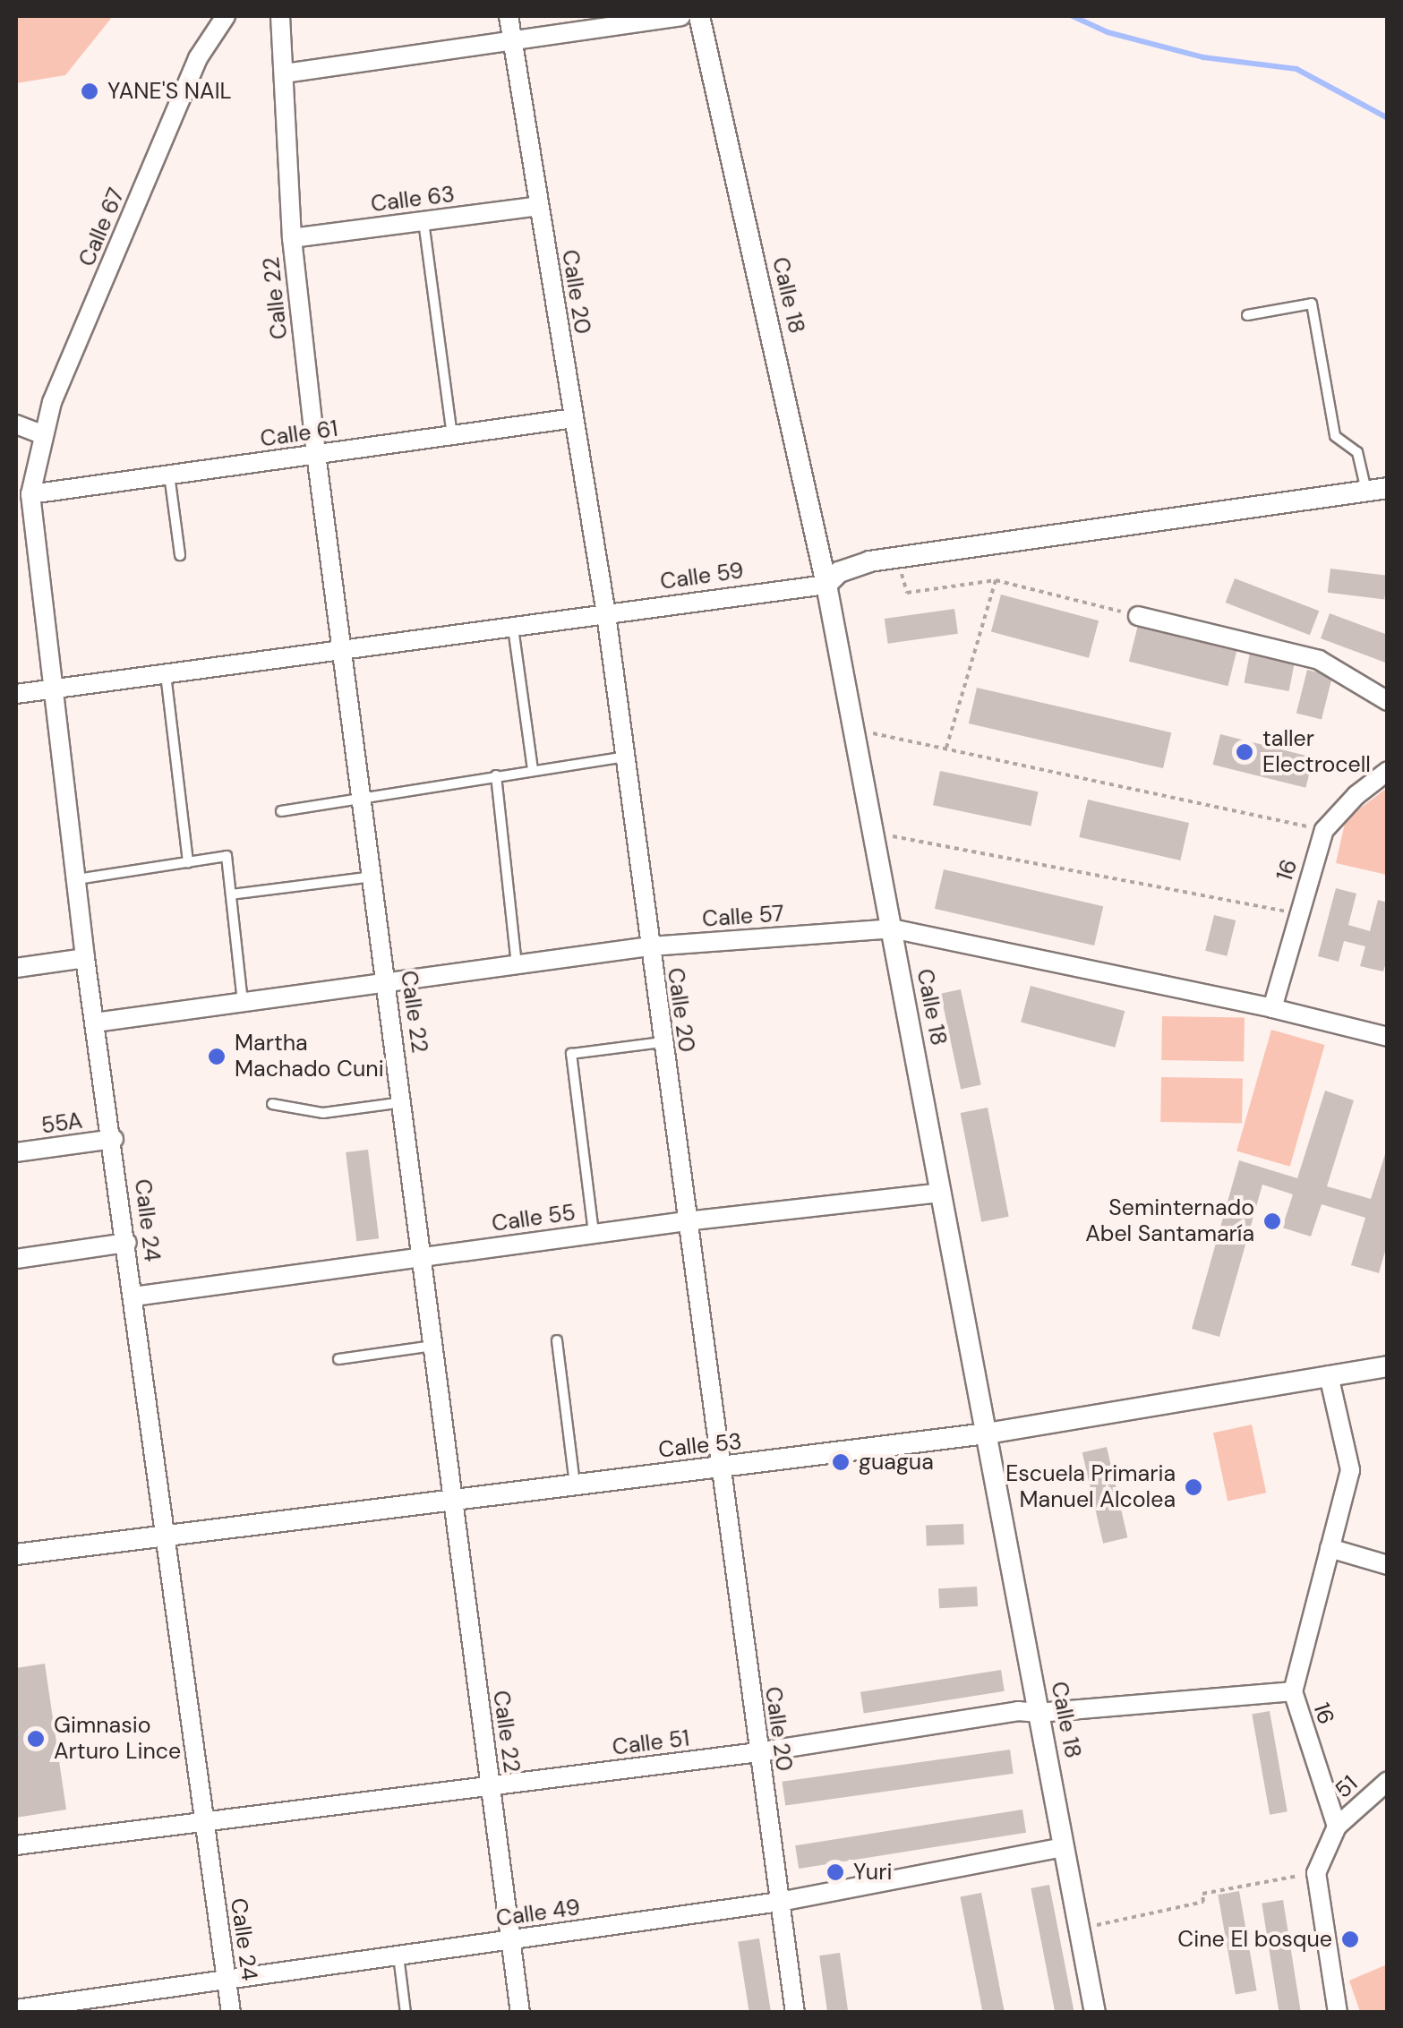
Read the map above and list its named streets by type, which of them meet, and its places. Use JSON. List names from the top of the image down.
{
  "streets": {
    "street": [
      "Calle 63",
      "Calle 67",
      "Calle 20",
      "Calle 18",
      "Calle 22",
      "Calle 61",
      "Calle 59",
      "16",
      "Calle 57",
      "55A",
      "Calle 55",
      "Calle 24",
      "Calle 53",
      "Calle 51",
      "51",
      "Calle 49"
    ]
  },
  "crossings": [
    ["Calle 63", "Calle 20"],
    ["Calle 63", "Calle 22"],
    ["Calle 67", "Calle 24"],
    ["Calle 20", "Calle 61"],
    ["Calle 20", "Calle 59"],
    ["Calle 20", "Calle 57"],
    ["Calle 20", "Calle 55"],
    ["Calle 20", "Calle 53"],
    ["Calle 20", "Calle 51"],
    ["Calle 20", "Calle 49"],
    ["Calle 18", "Calle 59"],
    ["Calle 18", "Calle 57"],
    ["Calle 18", "Calle 55"],
    ["Calle 18", "Calle 53"],
    ["Calle 18", "Calle 51"],
    ["Calle 18", "Calle 49"],
    ["Calle 22", "Calle 61"],
    ["Calle 22", "Calle 59"],
    ["Calle 22", "Calle 57"],
    ["Calle 22", "Calle 55"],
    ["Calle 22", "Calle 53"],
    ["Calle 22", "Calle 51"],
    ["Calle 22", "Calle 49"],
    ["Calle 61", "Calle 24"],
    ["Calle 59", "Calle 24"],
    ["16", "Calle 57"],
    ["16", "Calle 53"],
    ["16", "Calle 51"],
    ["16", "51"],
    ["Calle 57", "Calle 24"],
    ["55A", "Calle 24"],
    ["Calle 55", "Calle 24"],
    ["Calle 24", "Calle 53"],
    ["Calle 24", "Calle 51"],
    ["Calle 24", "Calle 49"]
  ],
  "places": [
    "YANE'S NAIL",
    "taller Electrocell",
    "Martha Machado Cuni",
    "Seminternado Abel Santamaría",
    "guagua",
    "Escuela Primaria Manuel Alcolea",
    "Gimnasio Arturo Lince",
    "Yuri",
    "Cine El bosque"
  ]
}
